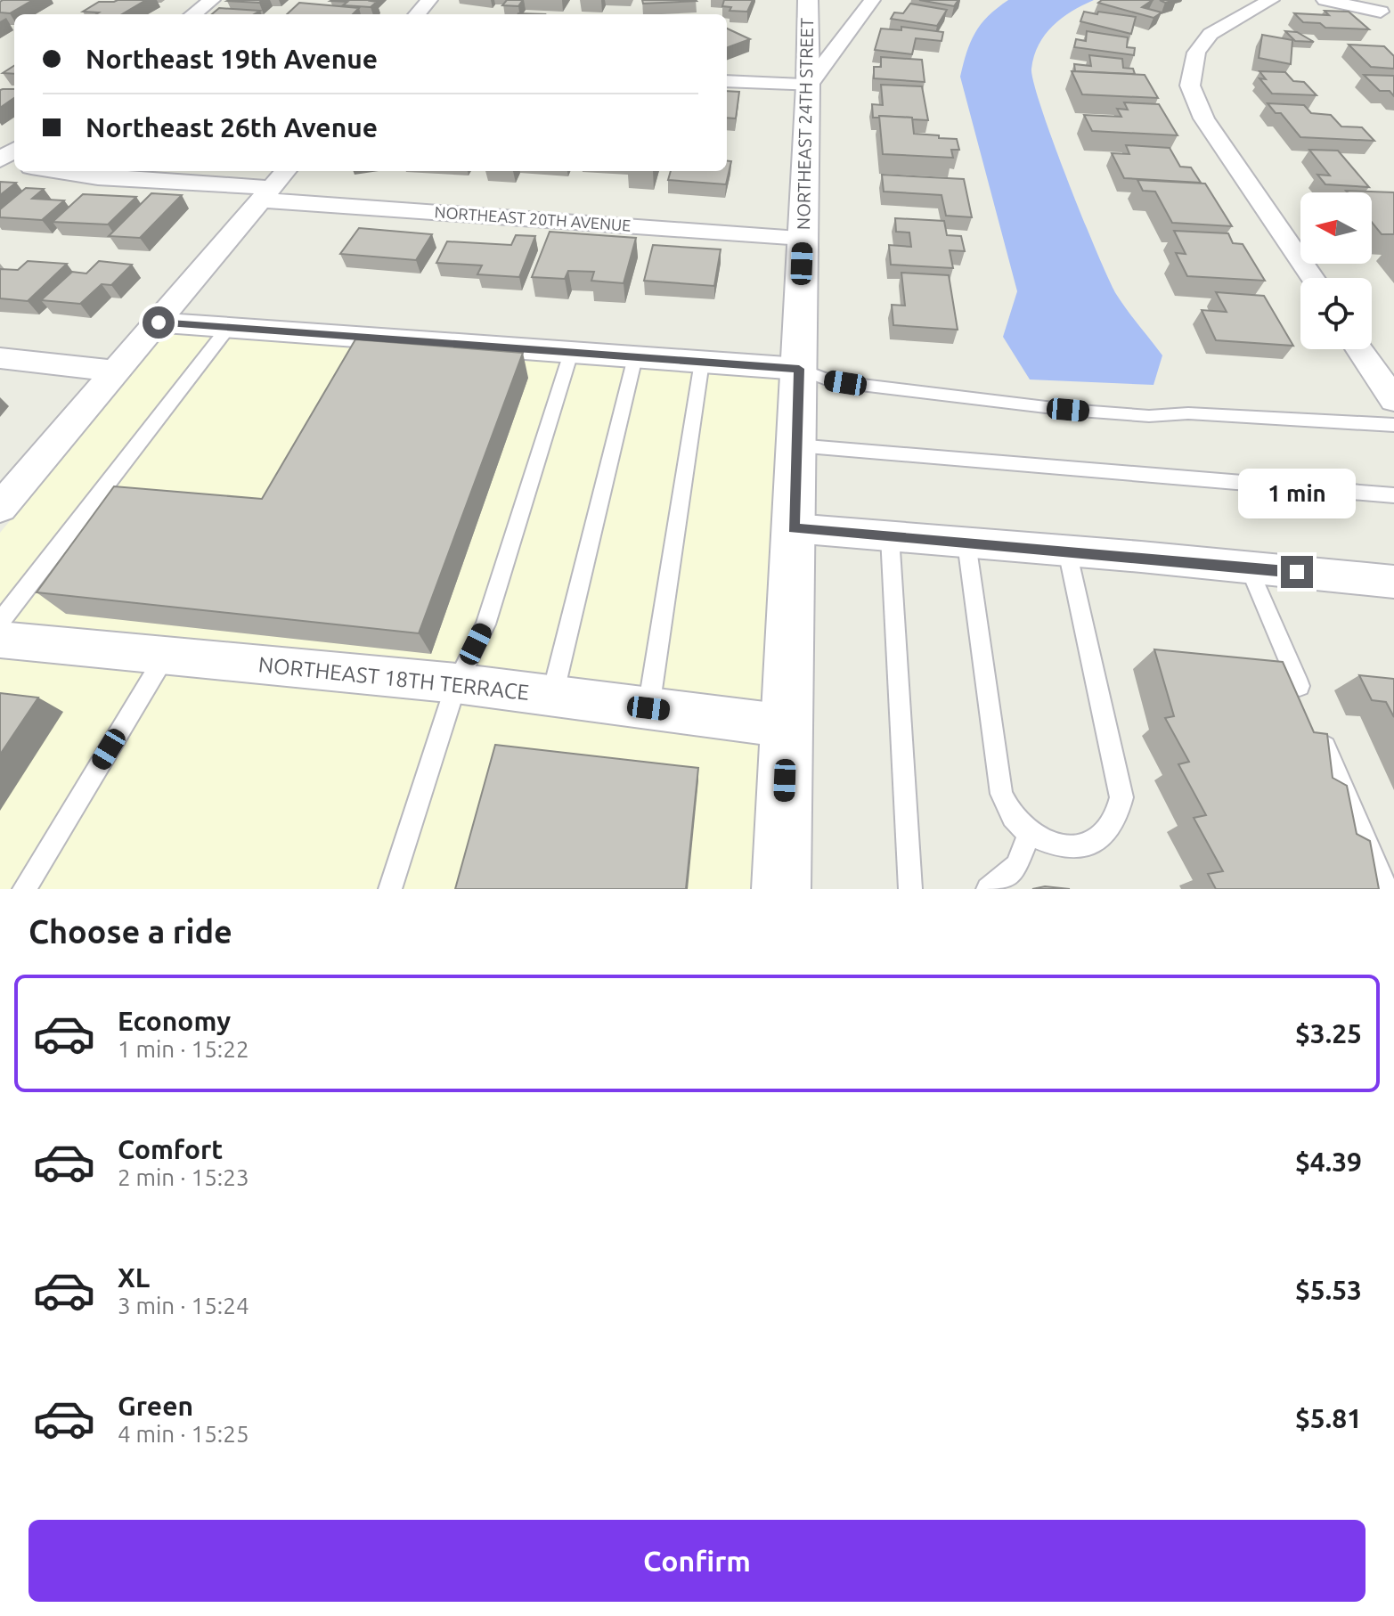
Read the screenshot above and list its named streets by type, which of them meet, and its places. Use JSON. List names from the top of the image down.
{
  "streets": {
    "street": ["NORTHEAST 24TH STREET", "NORTHEAST 20TH AVENUE", "NORTHEAST 18TH TERRACE"]
  },
  "crossings": [
    ["NORTHEAST 24TH STREET", "NORTHEAST 20TH AVENUE"],
    ["NORTHEAST 24TH STREET", "NORTHEAST 18TH TERRACE"]
  ],
  "north": "left",
  "page": {
    "banner": ["Northeast 19th Avenue", "Northeast 26th Avenue"],
    "bubble": "1 min",
    "heading": "Choose a ride",
    "list": [
      {
        "name": "Economy",
        "note": "1 min · 15:22",
        "value": "$3.25"
      },
      {
        "name": "Comfort",
        "note": "2 min · 15:23",
        "value": "$4.39"
      },
      {
        "name": "XL",
        "note": "3 min · 15:24",
        "value": "$5.53"
      },
      {
        "name": "Green",
        "note": "4 min · 15:25",
        "value": "$5.81"
      }
    ],
    "buttons": "Confirm"
  }
}
